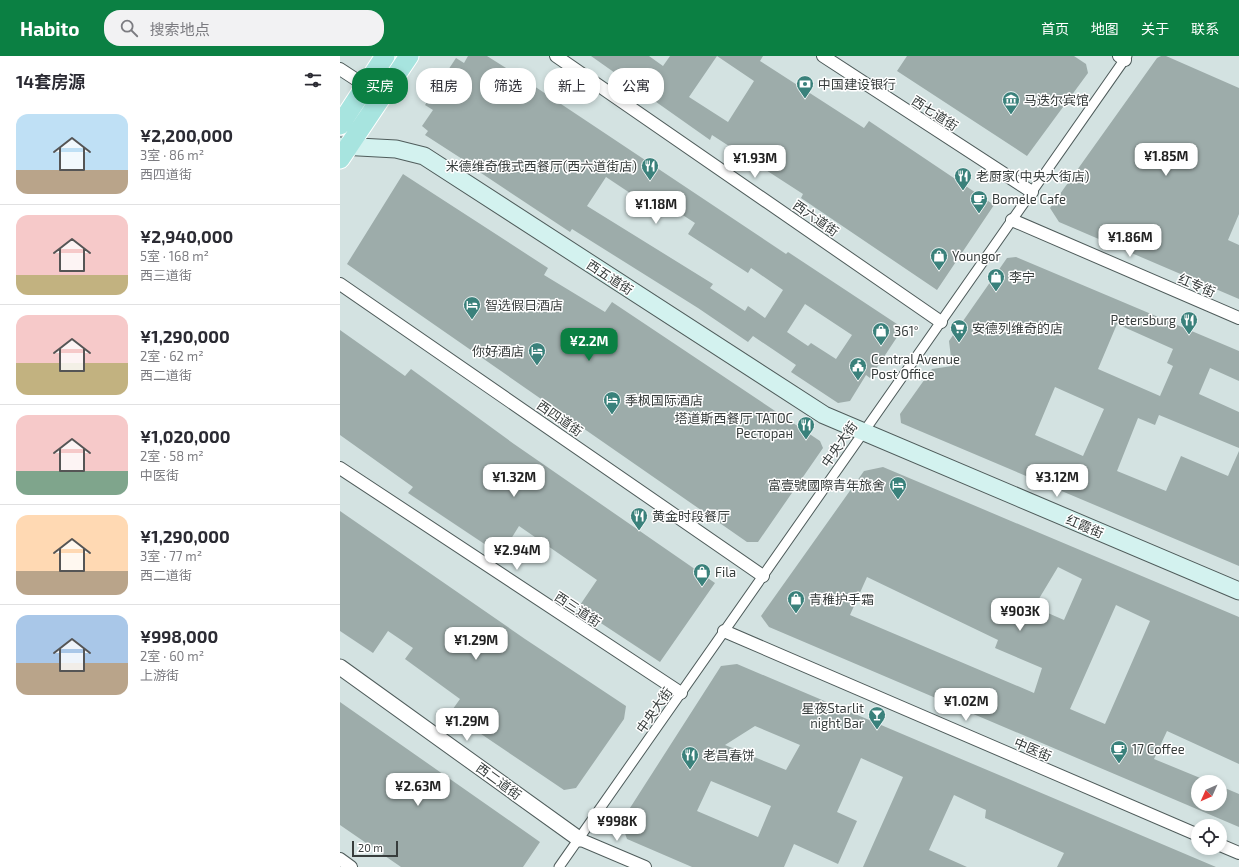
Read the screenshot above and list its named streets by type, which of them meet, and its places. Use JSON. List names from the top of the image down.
{
  "streets": {
    "main road": ["西五道街", "红霞街"],
    "street": [
      "西七道街",
      "西六道街",
      "红专街",
      "西四道街",
      "中央大街",
      "西三道街",
      "中医街",
      "西二道街"
    ]
  },
  "crossings": [
    ["西七道街", "中央大街"],
    ["西六道街", "中央大街"],
    ["西五道街", "中央大街"],
    ["西五道街", "红霞街"],
    ["红专街", "中央大街"],
    ["西四道街", "中央大街"],
    ["中央大街", "红霞街"],
    ["中央大街", "西三道街"],
    ["中央大街", "中医街"],
    ["中央大街", "西二道街"]
  ],
  "places": {
    "bank": ["中国建设银行"],
    "museum": ["马迭尔宾馆"],
    "restaurant": [
      "米德维奇俄式西餐厅(西六道街店)",
      "老厨家(中央大街店)",
      "Petersburg",
      "塔道斯西餐厅 TATOC Ресторан",
      "黄金时段餐厅",
      "老昌春饼"
    ],
    "cafe": ["Bomele Cafe", "17 Coffee"],
    "shop": [
      "Youngor",
      "李宁",
      "361°",
      "Fila",
      "青稚护手霜"
    ],
    "hotel": [
      "智选假日酒店",
      "你好酒店",
      "季枫国际酒店",
      "富壹號國際青年旅舍"
    ],
    "supermarket": ["安德列维奇的店"],
    "public building": ["Central Avenue Post Office"],
    "bar": ["星夜Starlit night Bar"]
  },
  "scale_bar": "20 m",
  "north": "bottom left",
  "page": {
    "header": "Habito",
    "search": "搜索地点",
    "nav": [
      "首页",
      "地图",
      "关于",
      "联系"
    ],
    "heading": "14套房源",
    "chip": [
      "买房",
      "租房",
      "筛选",
      "新上",
      "公寓"
    ],
    "list": [
      {
        "name": "¥2,200,000",
        "note": "3室 · 86 m² · 西四道街"
      },
      {
        "name": "¥2,940,000",
        "note": "5室 · 168 m² · 西三道街"
      },
      {
        "name": "¥1,290,000",
        "note": "2室 · 62 m² · 西二道街"
      },
      {
        "name": "¥1,020,000",
        "note": "2室 · 58 m² · 中医街"
      },
      {
        "name": "¥1,290,000",
        "note": "3室 · 77 m² · 西二道街"
      },
      {
        "name": "¥998,000",
        "note": "2室 · 60 m² · 上游街"
      }
    ],
    "price": [
      "¥1.85M",
      "¥1.93M",
      "¥1.18M",
      "¥1.86M",
      "¥2.2M",
      "¥1.32M",
      "¥3.12M",
      "¥2.94M",
      "¥903K",
      "¥1.29M",
      "¥1.02M",
      "¥1.29M",
      "¥2.63M",
      "¥998K"
    ],
    "scale": "20 m"
  }
}
